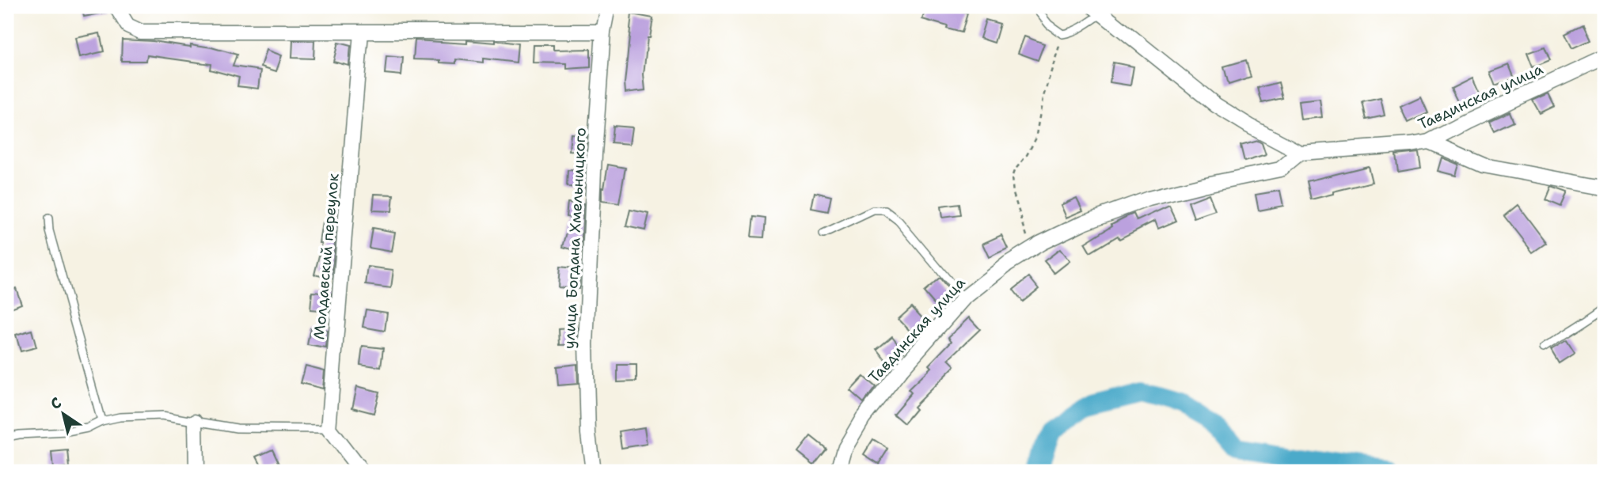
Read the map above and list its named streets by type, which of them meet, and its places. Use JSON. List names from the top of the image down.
{
  "streets": {
    "street": ["Тавдинская улица", "улица Богдана Хмельницкого", "Молдавский переулок"]
  },
  "north": "top left"
}
